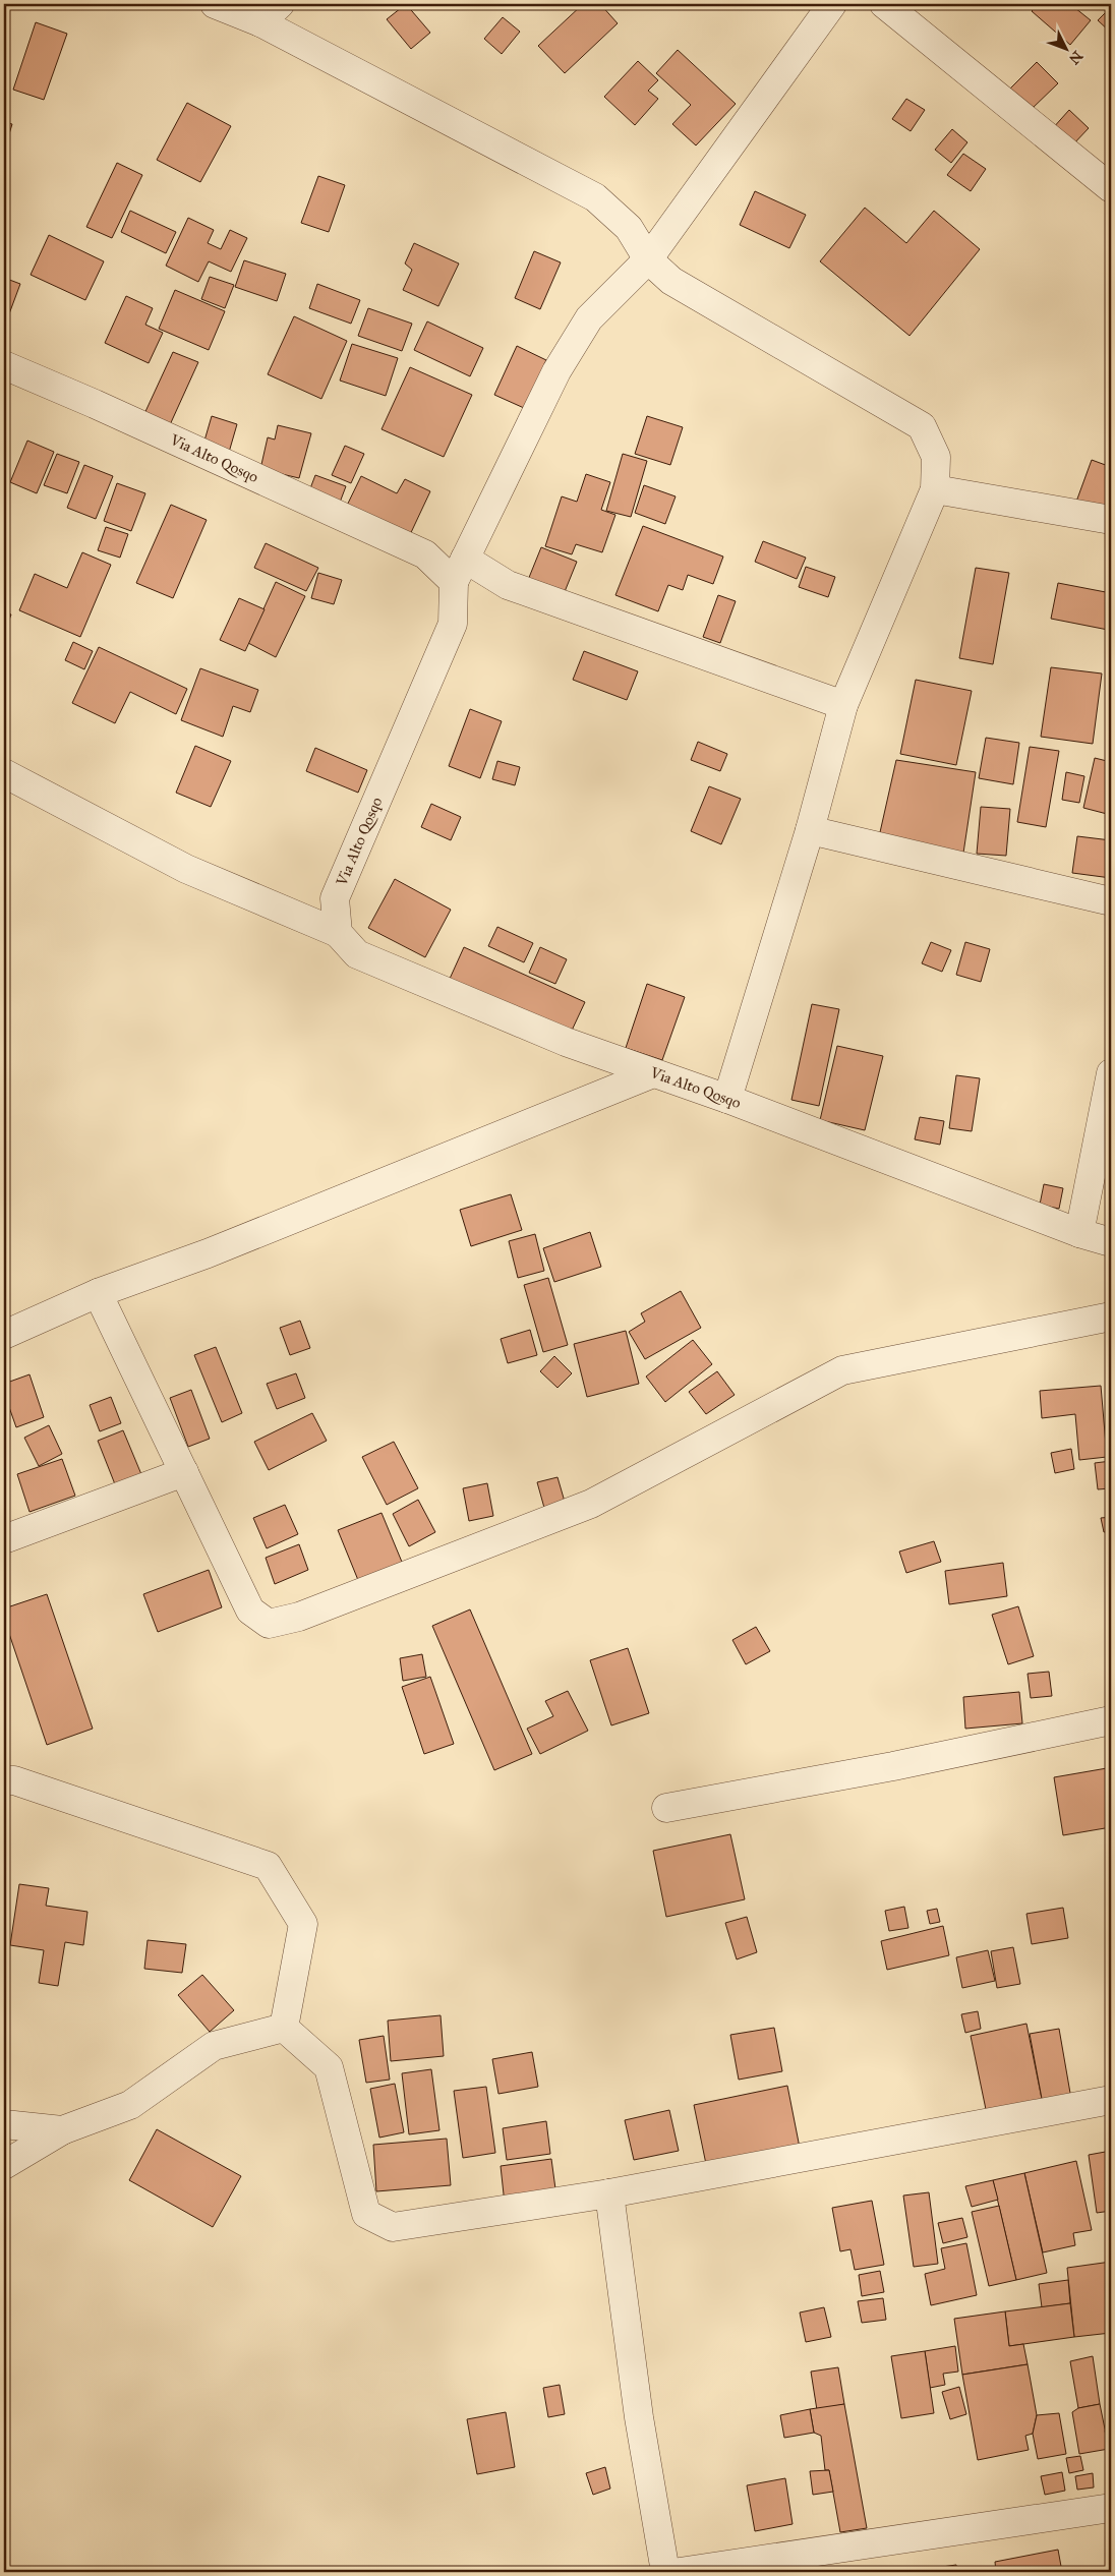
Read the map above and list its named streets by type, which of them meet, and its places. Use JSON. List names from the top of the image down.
{
  "streets": {
    "street": ["Via Alto Qosqo"]
  },
  "north": "bottom right"
}
